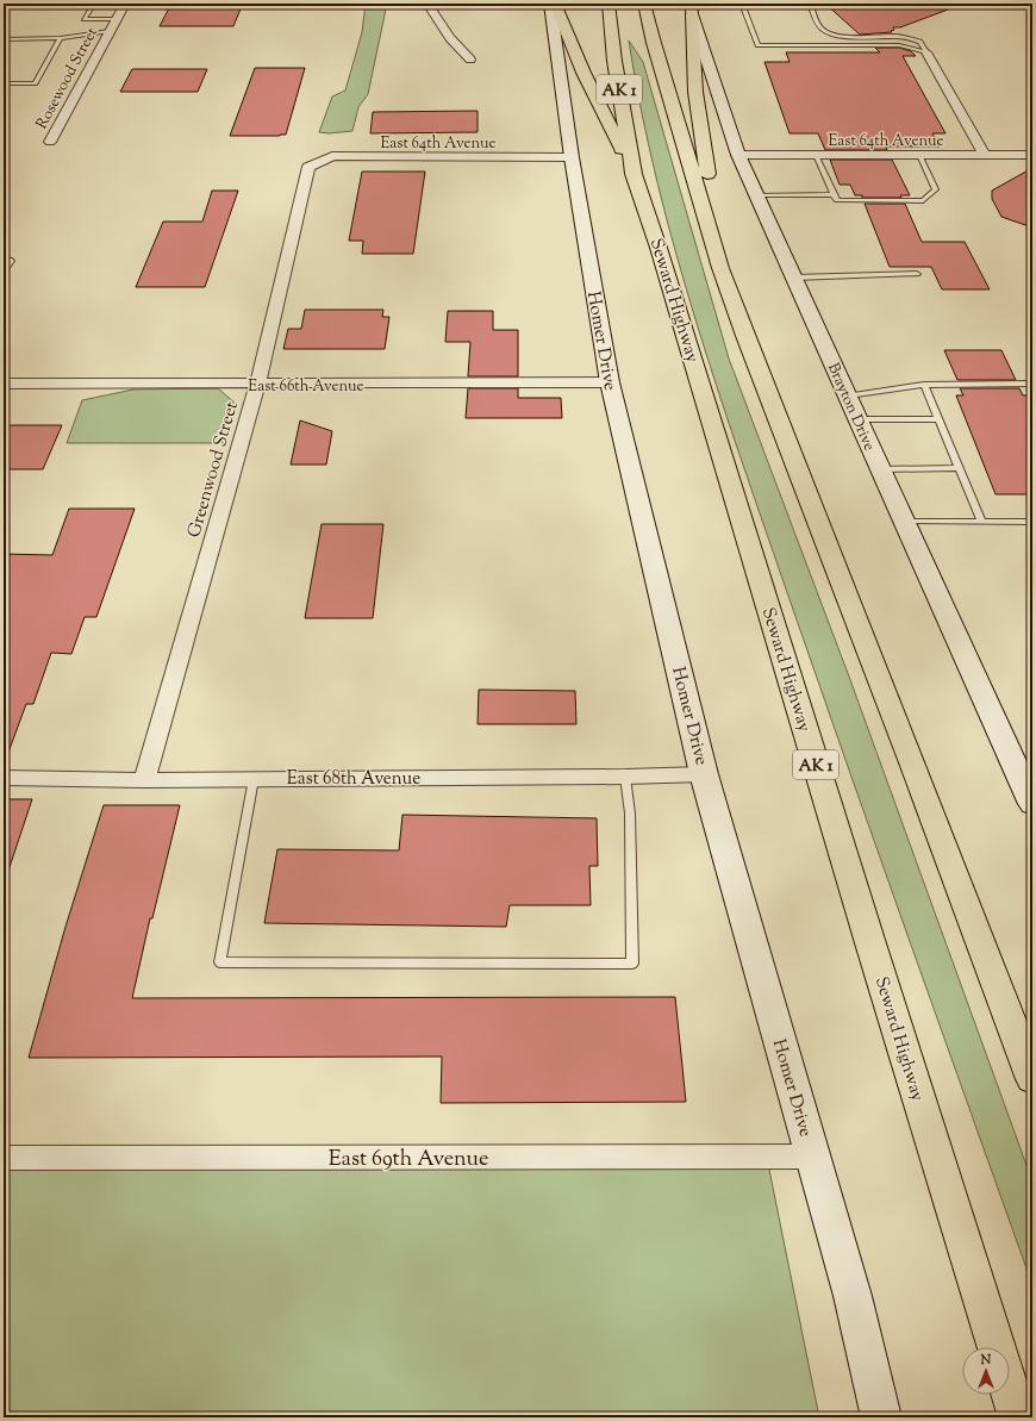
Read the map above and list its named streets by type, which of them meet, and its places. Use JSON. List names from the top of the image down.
{
  "streets": {
    "highway": ["AK 1", "Seward Highway"],
    "street": [
      "Rosewood Street",
      "East 64th Avenue",
      "Homer Drive",
      "East 66th Avenue",
      "Brayton Drive",
      "Greenwood Street",
      "East 68th Avenue",
      "East 69th Avenue"
    ]
  },
  "crossings": [
    ["East 64th Avenue", "Homer Drive"],
    ["East 64th Avenue", "Brayton Drive"],
    ["East 64th Avenue", "Greenwood Street"],
    ["Homer Drive", "East 66th Avenue"],
    ["Homer Drive", "East 68th Avenue"],
    ["Homer Drive", "East 69th Avenue"],
    ["East 66th Avenue", "Greenwood Street"],
    ["Greenwood Street", "East 68th Avenue"]
  ],
  "north": "top"
}
